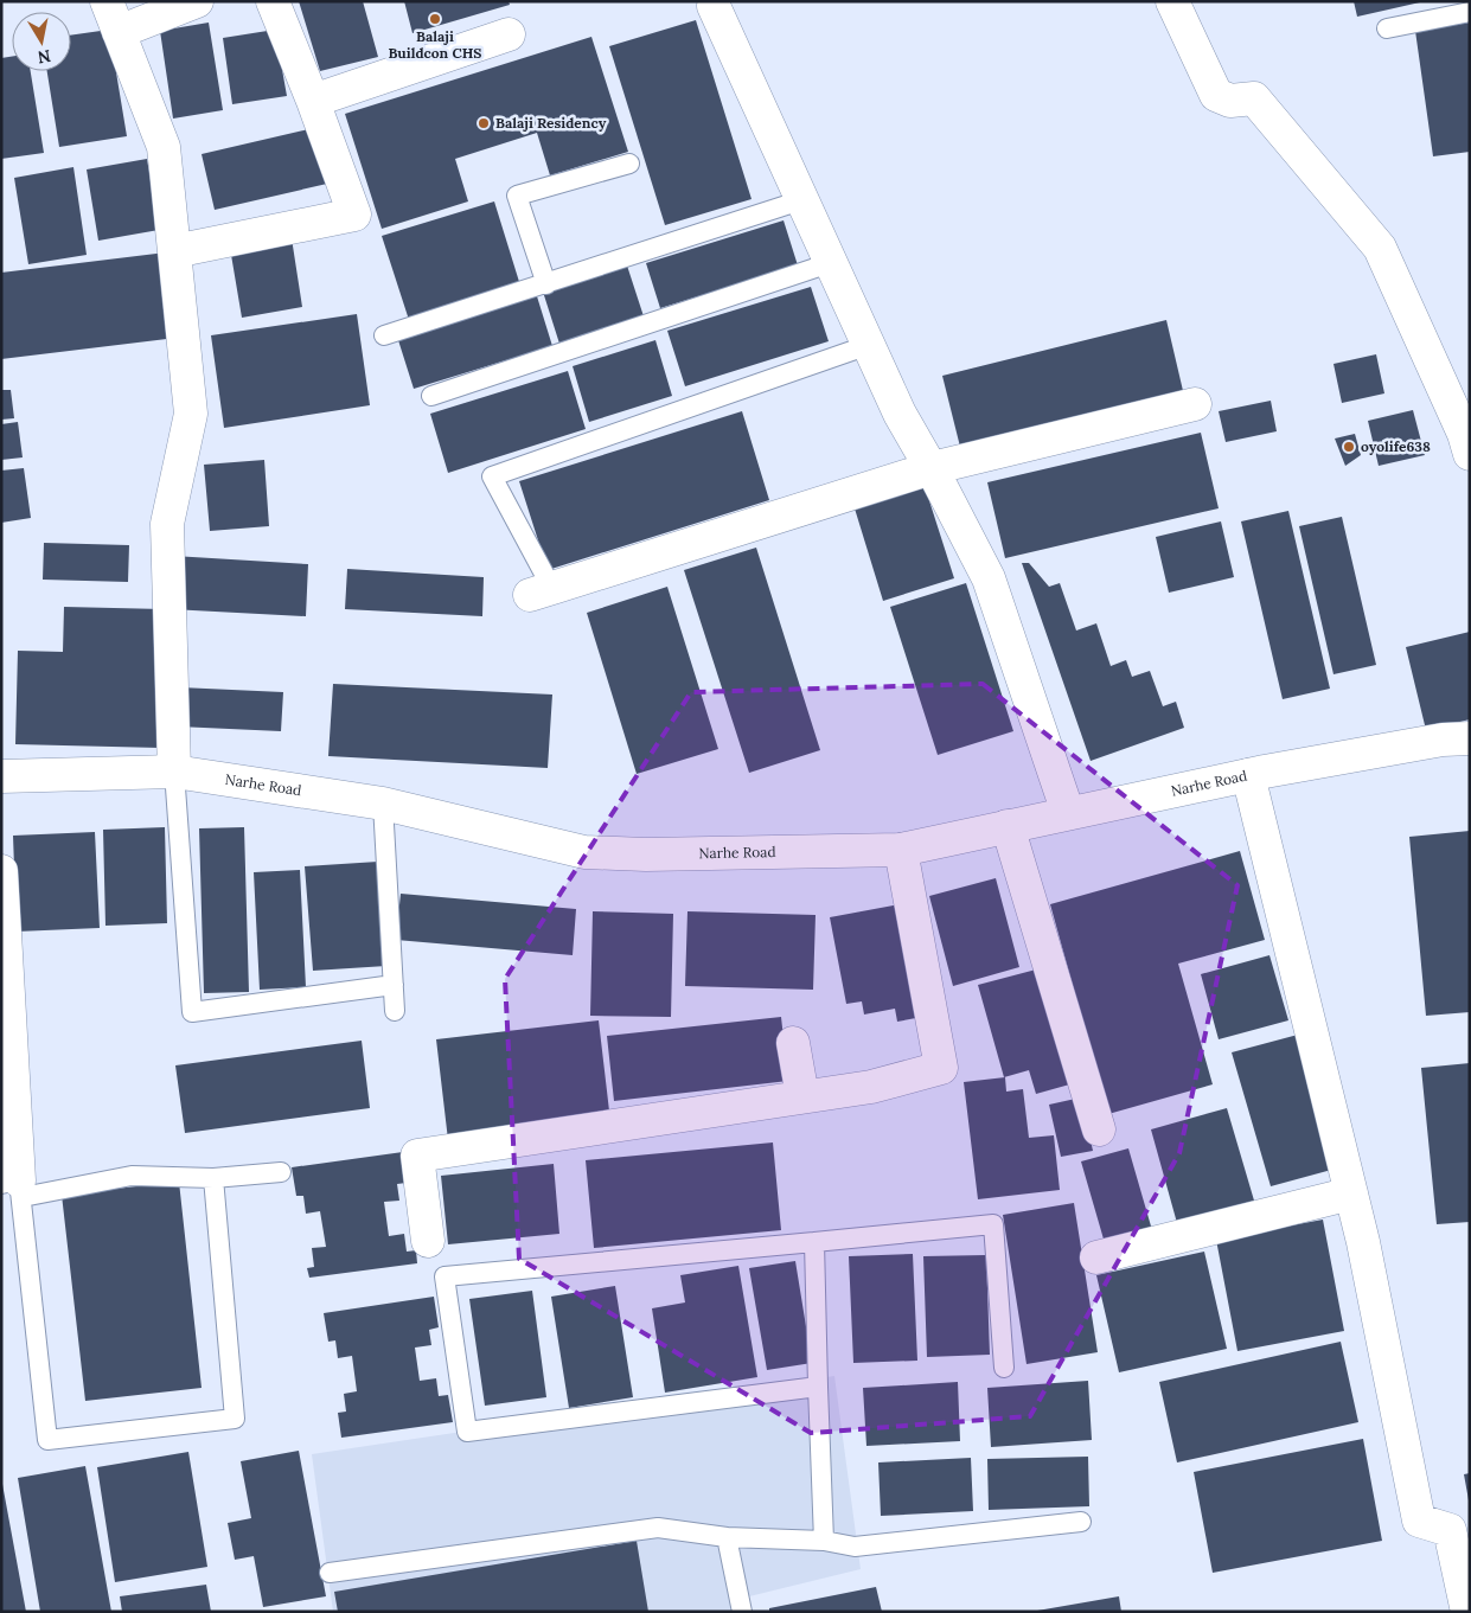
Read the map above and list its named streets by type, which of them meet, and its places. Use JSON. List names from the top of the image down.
{
  "streets": {
    "street": ["Narhe Road"]
  },
  "places": ["Balaji Buildcon CHS", "Balaji Residency", "oyolife638"],
  "north": "bottom"
}
